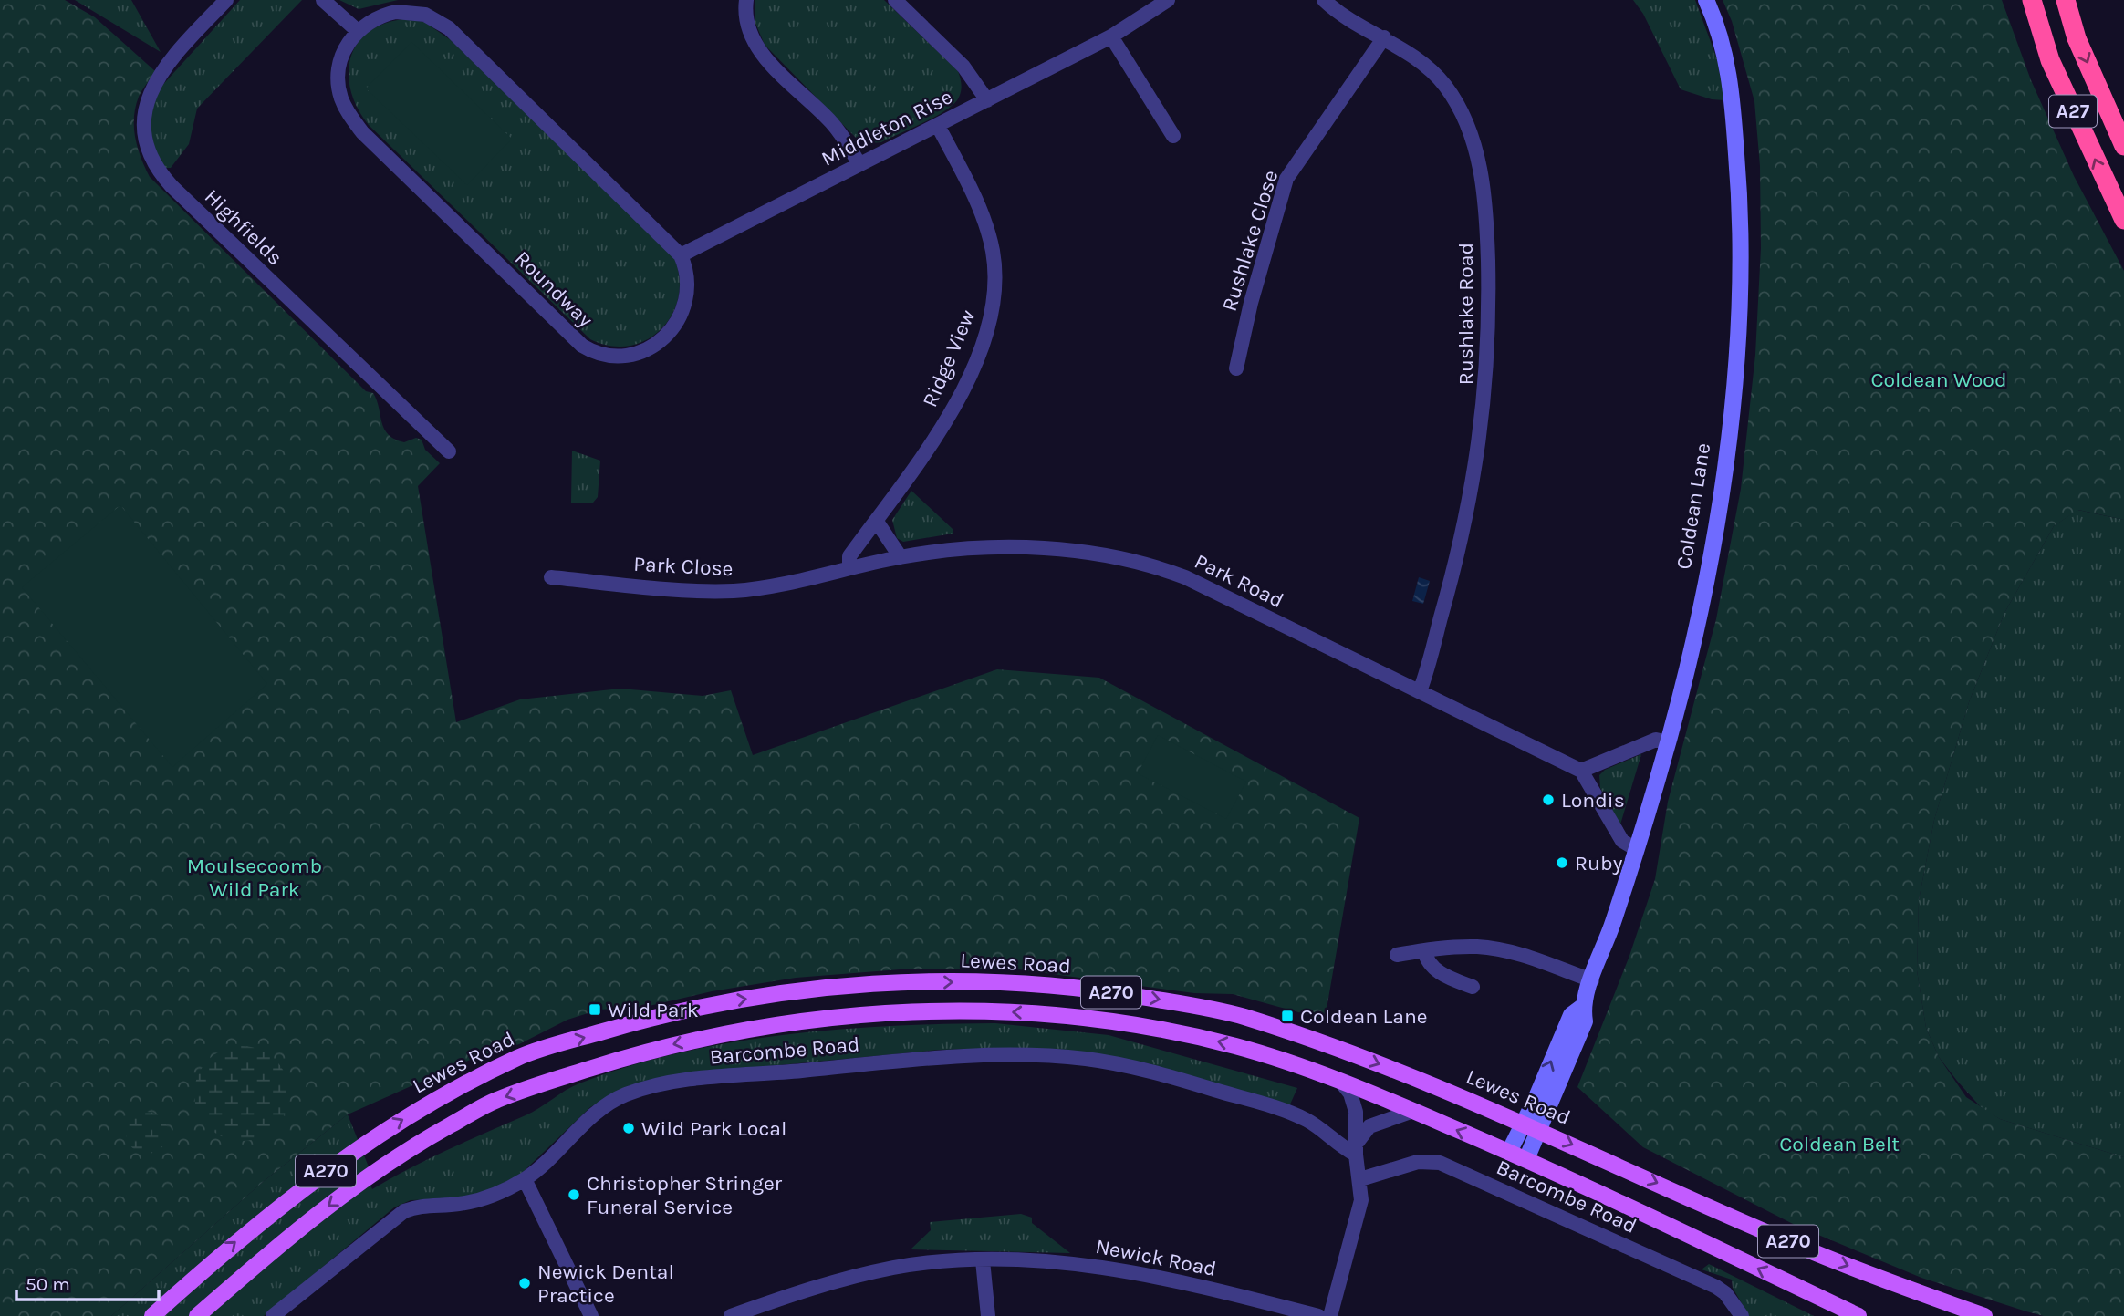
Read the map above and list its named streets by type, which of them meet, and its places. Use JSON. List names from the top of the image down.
{
  "streets": {
    "highway": ["A27"],
    "main road": ["Lewes Road", "A270"],
    "street": [
      "Middleton Rise",
      "Highfields",
      "Rushlake Close",
      "Roundway",
      "Rushlake Road",
      "Ridge View",
      "Coldean Lane",
      "Park Close",
      "Park Road",
      "Barcombe Road",
      "Newick Road"
    ]
  },
  "crossings": [
    ["Middleton Rise", "Roundway"],
    ["Middleton Rise", "Ridge View"],
    ["Rushlake Close", "Rushlake Road"],
    ["Rushlake Road", "Park Road"],
    ["Ridge View", "Park Close"],
    ["Ridge View", "Park Road"],
    ["Coldean Lane", "Lewes Road"],
    ["Coldean Lane", "A270"],
    ["Park Close", "Park Road"]
  ],
  "parks": ["Coldean Wood", "Moulsecoomb Wild Park", "Coldean Belt"],
  "places": {
    "other": [
      "Londis",
      "Ruby",
      "Wild Park Local",
      "Christopher Stringer Funeral Service",
      "Newick Dental Practice"
    ],
    "transit": ["Wild Park", "Coldean Lane"]
  },
  "scale_bar": "50 m"
}
